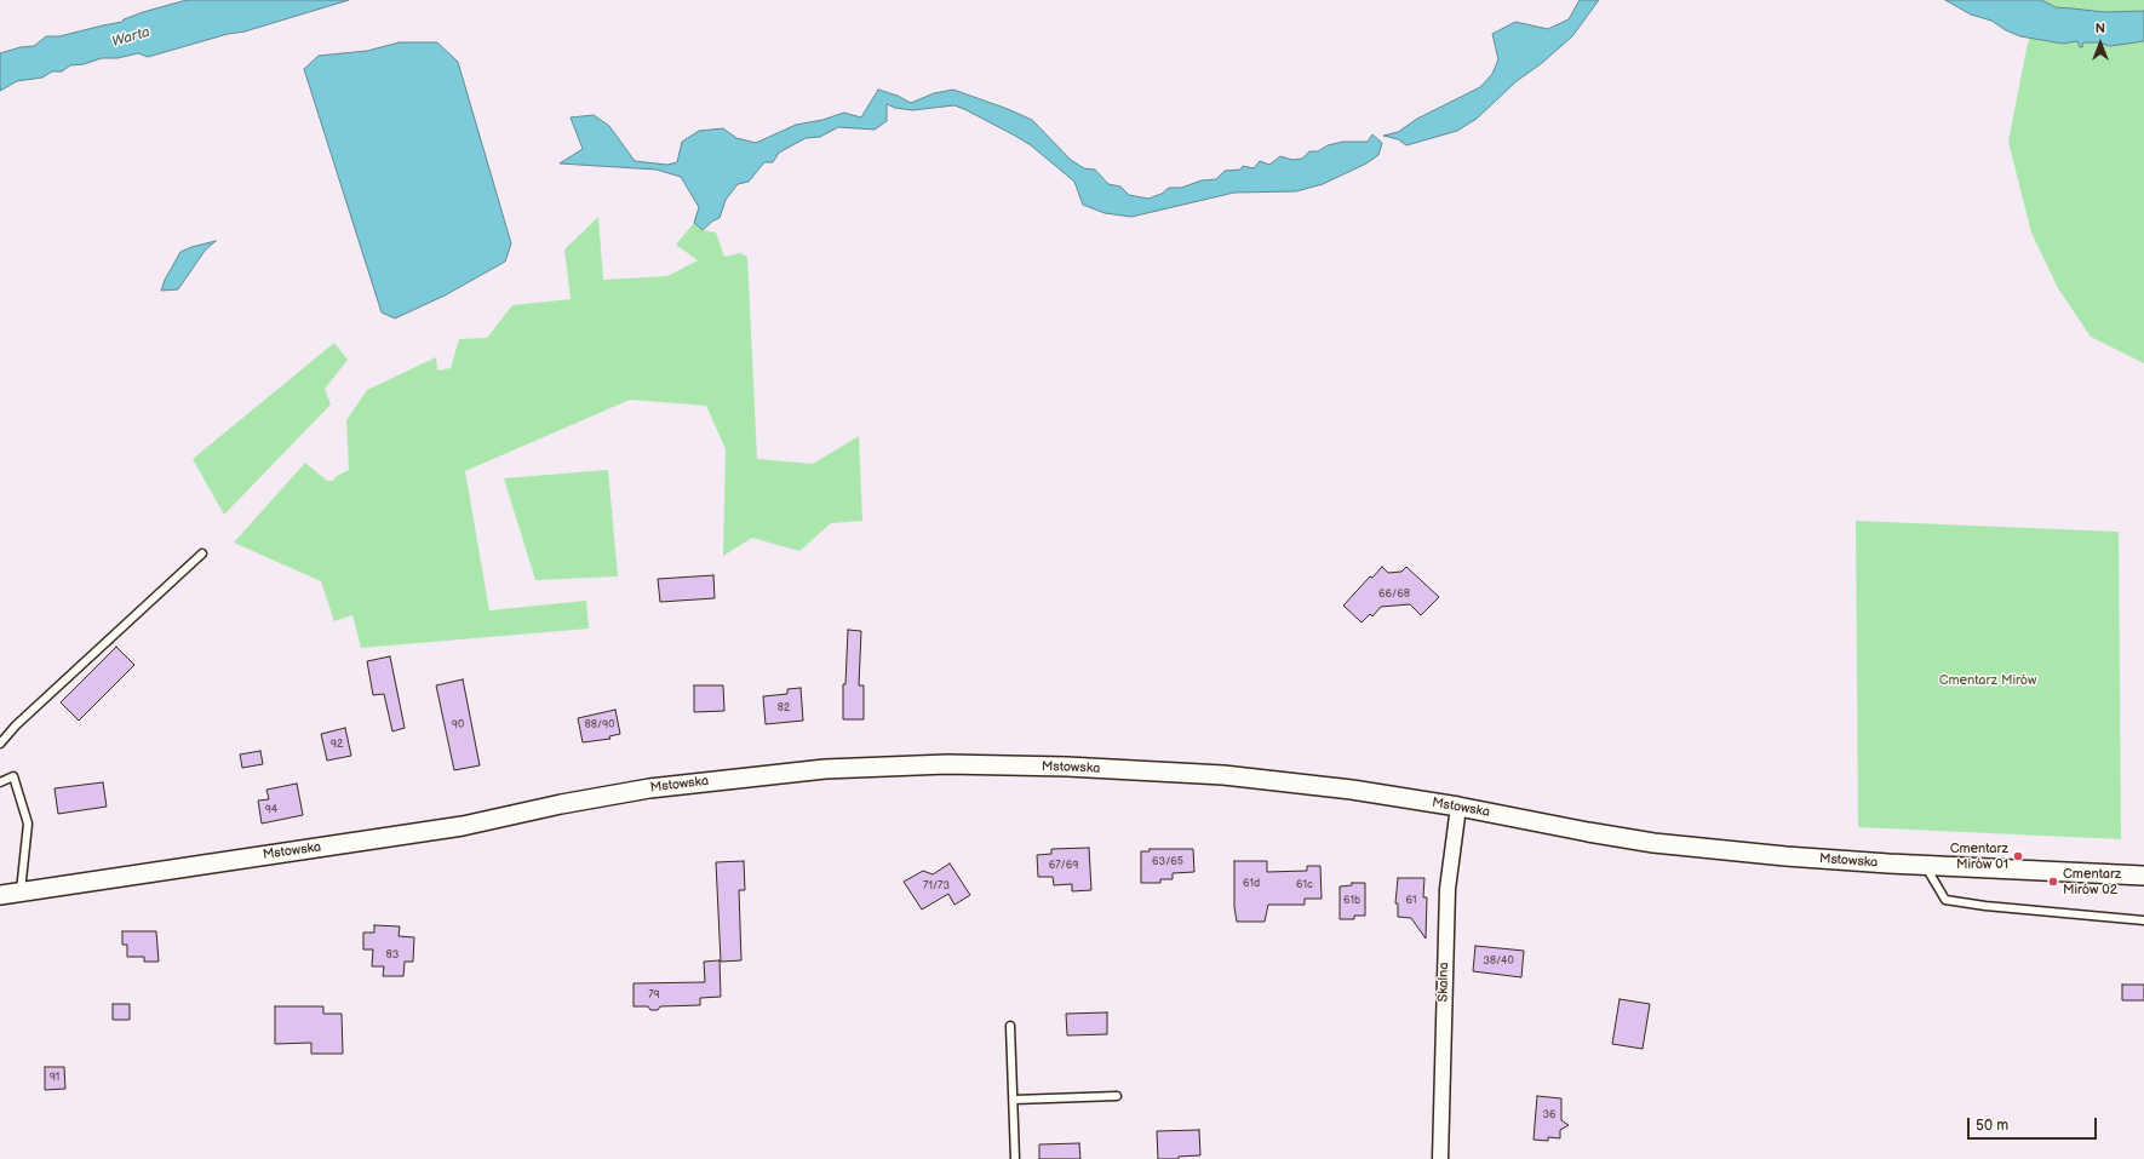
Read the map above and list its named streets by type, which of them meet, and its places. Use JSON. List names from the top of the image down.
{
  "streets": {
    "street": ["Mstowska", "Skalna"]
  },
  "crossings": [
    ["Mstowska", "Skalna"]
  ],
  "water": ["Warta"],
  "parks": ["Cmentarz Mirów"],
  "places": ["Cmentarz Mirów 01", "Cmentarz Mirów 02"],
  "house_numbers": [
    "66/68",
    "82",
    "90",
    "88/90",
    "92",
    "94",
    "63/65",
    "67/69",
    "61d",
    "61c",
    "71/73",
    "61b",
    "61",
    "83",
    "38/40",
    "79",
    "91",
    "36"
  ],
  "scale_bar": "50 m",
  "north": "top"
}
